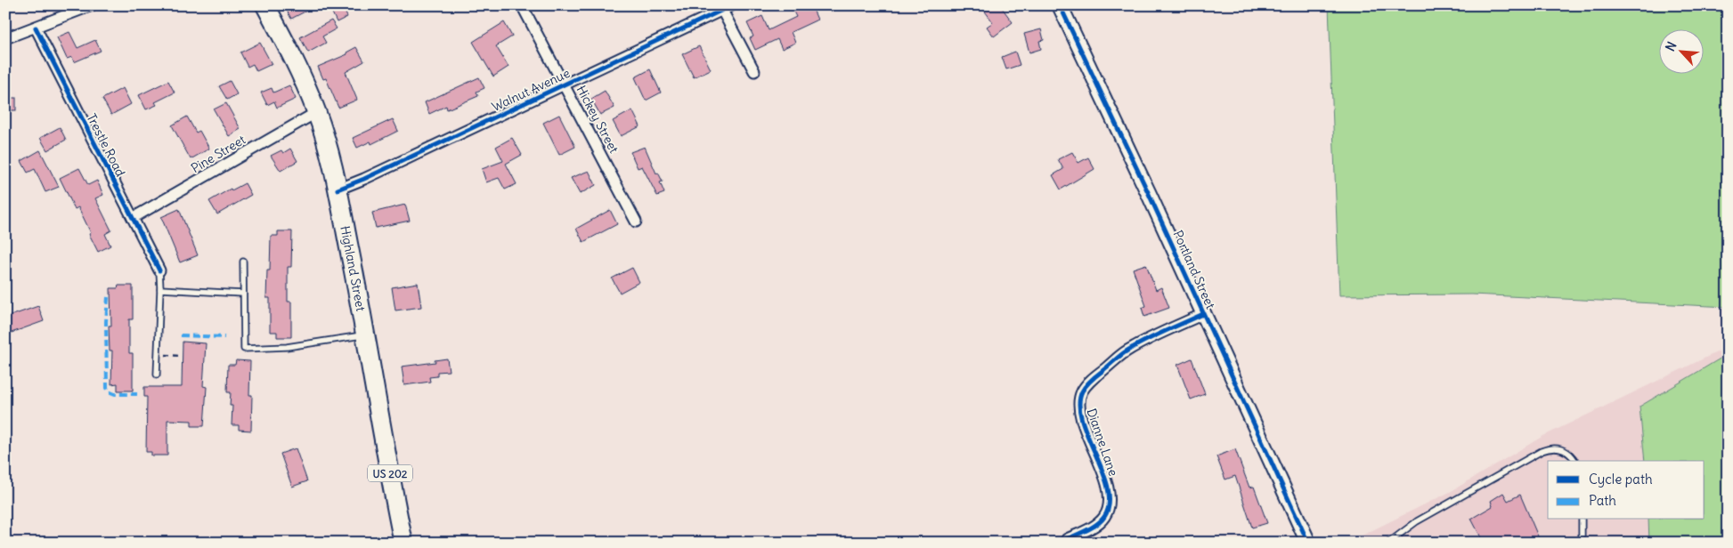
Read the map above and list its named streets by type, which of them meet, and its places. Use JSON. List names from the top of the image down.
{
  "streets": {
    "highway": ["Highland Street", "US 202"],
    "street": [
      "Walnut Avenue",
      "Hickey Street",
      "Trestle Road",
      "Pine Street",
      "Portland Street",
      "Dianne Lane"
    ]
  },
  "crossings": [
    ["Walnut Avenue", "Hickey Street"],
    ["Walnut Avenue", "Highland Street"],
    ["Trestle Road", "Pine Street"],
    ["Pine Street", "Highland Street"],
    ["Portland Street", "Dianne Lane"]
  ],
  "legend": ["Cycle path", "Path"],
  "north": "top left"
}
